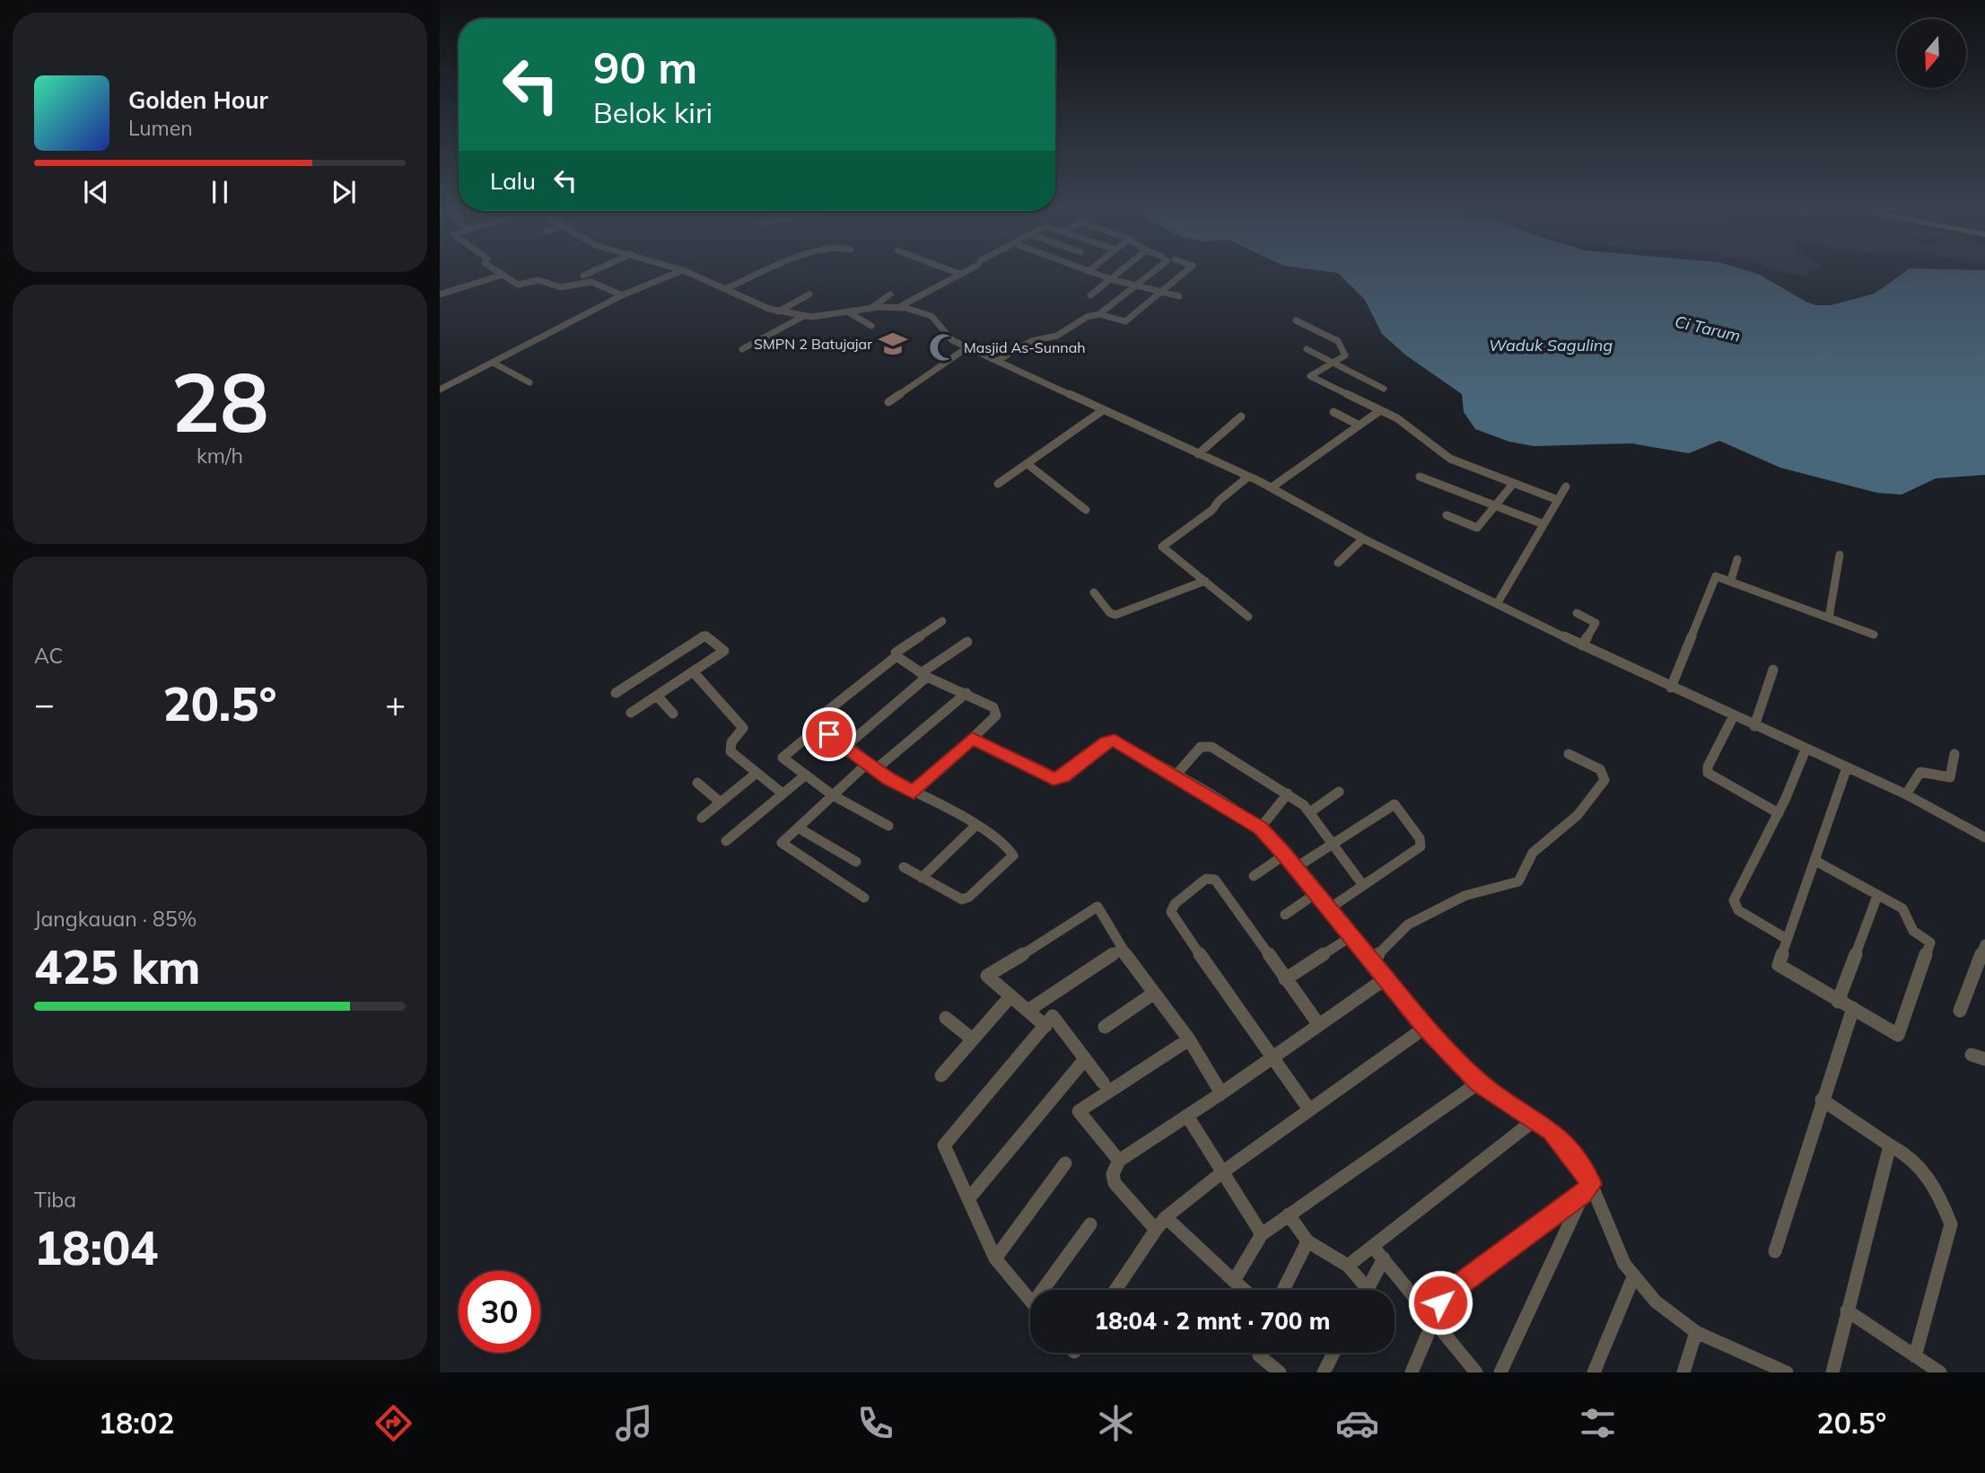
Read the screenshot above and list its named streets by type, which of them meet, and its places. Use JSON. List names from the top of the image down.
{
  "water": ["Ci Tarum", "Waduk Saguling"],
  "places": {
    "school or university": ["SMPN 2 Batujajar"],
    "mosque": ["Masjid As-Sunnah"]
  },
  "north": "bottom",
  "page": {
    "turn": ["90 m", "Belok kiri"],
    "song": ["Golden Hour", "Lumen"],
    "then": "Lalu",
    "tile": [
      ["28", "km/h"],
      "AC",
      ["Jangkauan · 85%", "425 km"],
      ["Tiba", "18:04"]
    ],
    "heat": ["−", "20.5°", "+"],
    "limit": "30",
    "trip": "18:04 · 2 mnt · 700 m",
    "tabs": ["18:02", "20.5°"]
  }
}
